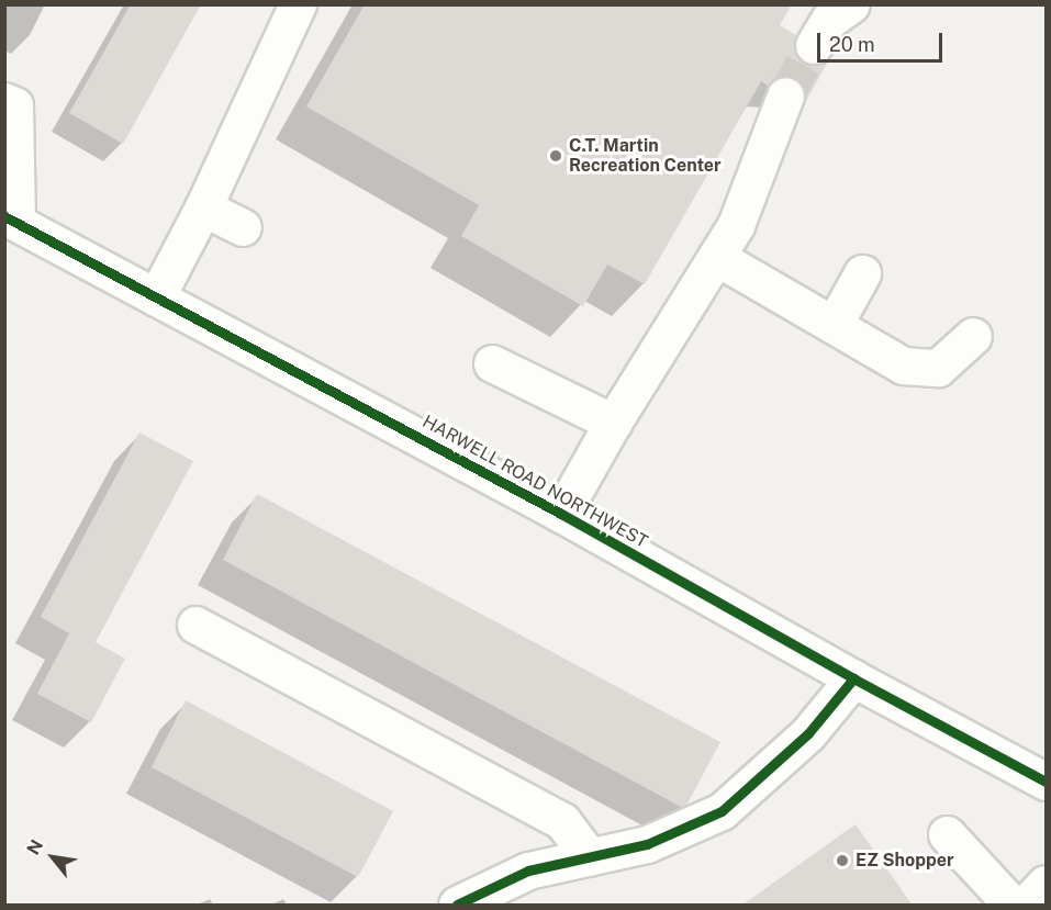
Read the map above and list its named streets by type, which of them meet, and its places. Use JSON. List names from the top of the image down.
{
  "streets": {
    "street": ["HARWELL ROAD NORTHWEST"]
  },
  "places": ["C.T. Martin Recreation Center", "EZ Shopper"],
  "scale_bar": "20 m",
  "north": "top left"
}
